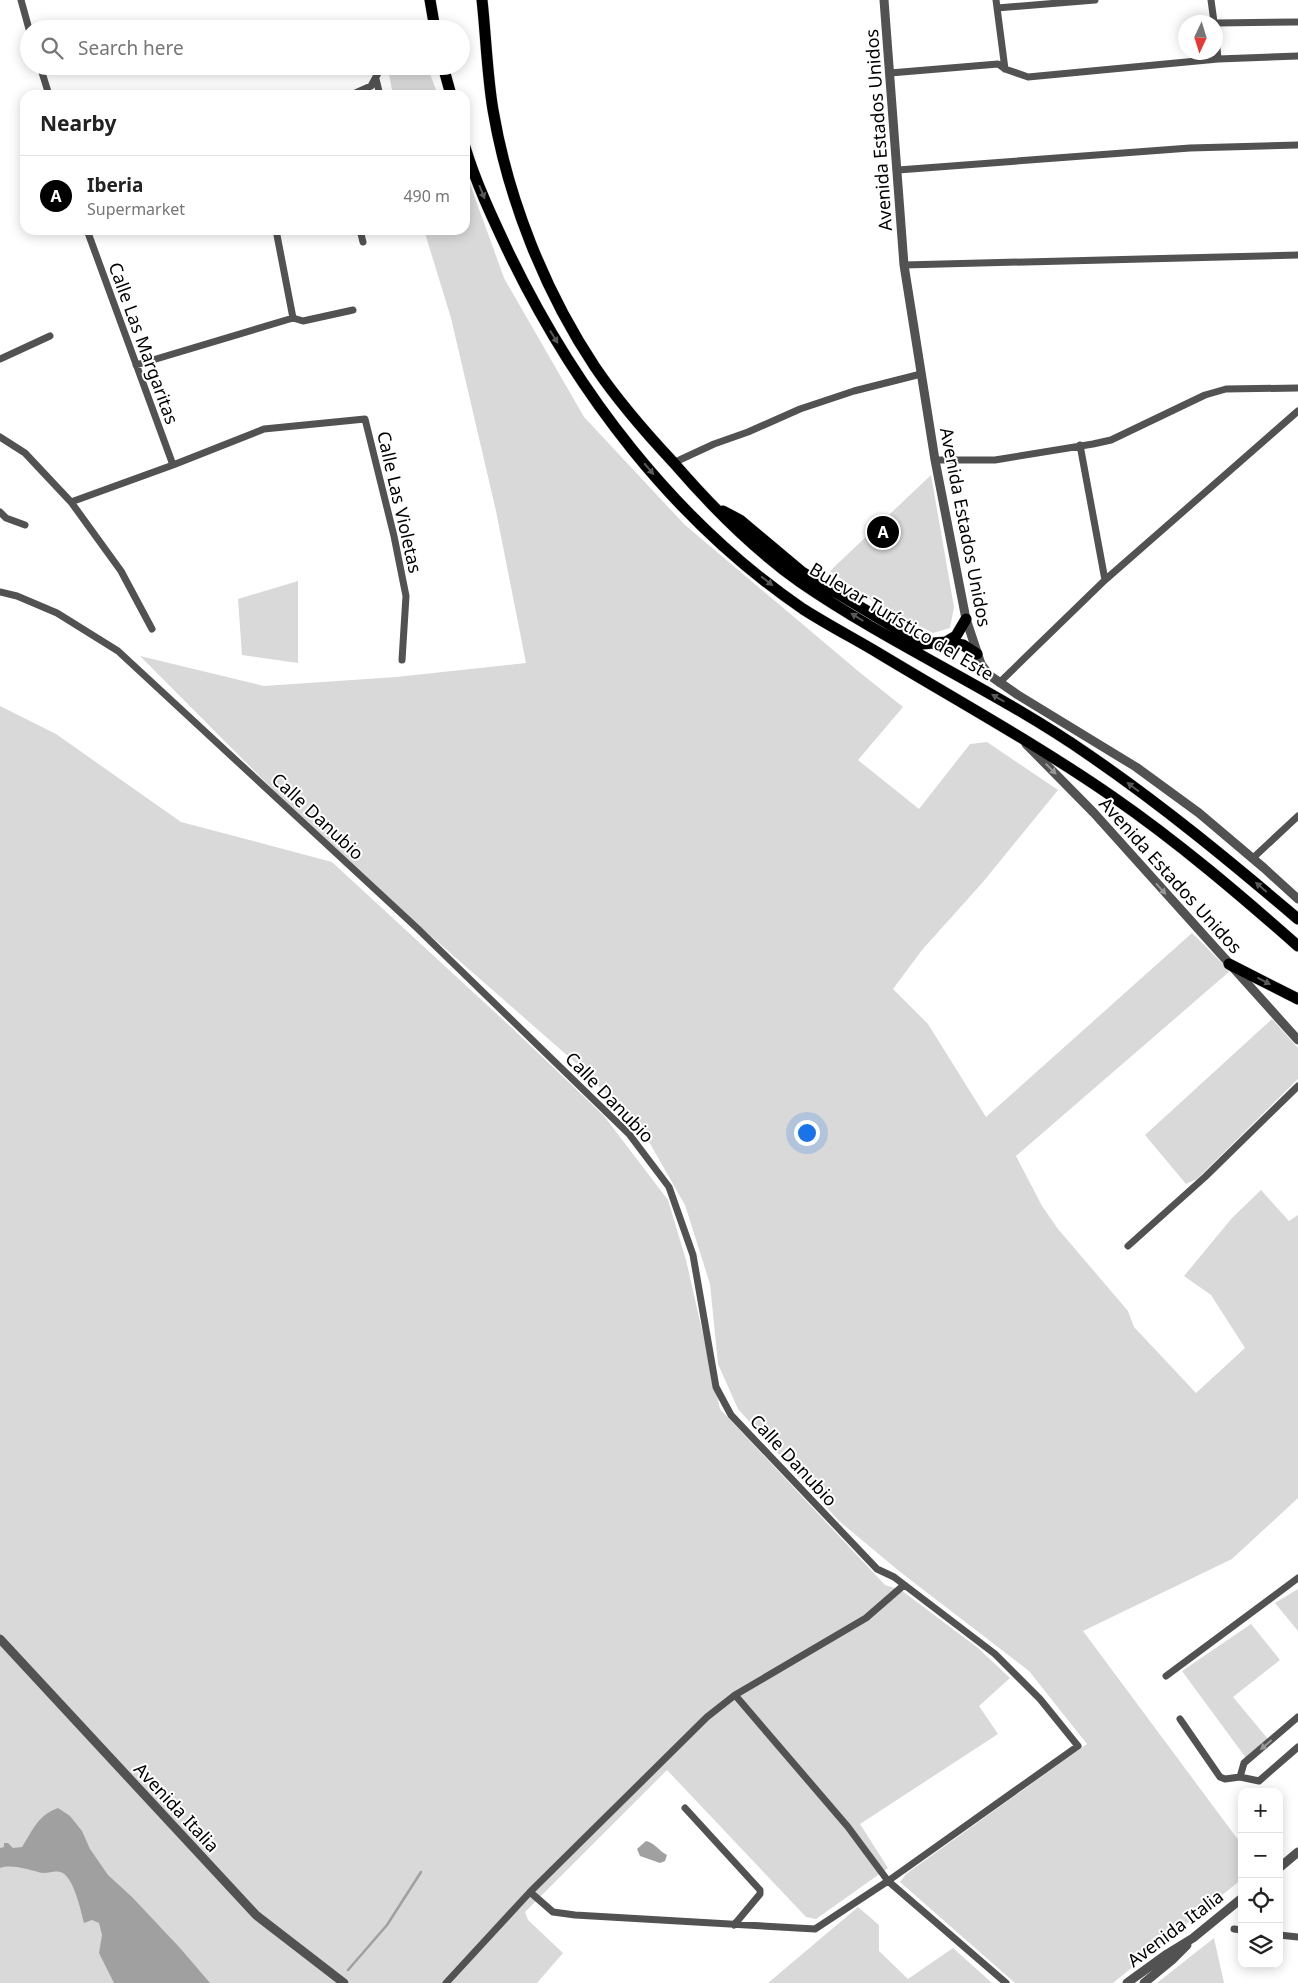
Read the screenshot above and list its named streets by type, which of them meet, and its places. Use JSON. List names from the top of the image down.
{
  "streets": {
    "highway": ["Bulevar Turístico del Este"],
    "street": [
      "Avenida Estados Unidos",
      "Calle Las Margaritas",
      "Calle Las Violetas",
      "Calle Danubio",
      "Avenida Italia"
    ]
  },
  "crossings": [
    ["Calle Las Margaritas", "Calle Las Violetas"]
  ],
  "north": "bottom",
  "page": {
    "search": "Search here",
    "heading": "Nearby",
    "list": [
      {
        "mark": "A",
        "name": "Iberia",
        "note": "Supermarket",
        "value": "490 m"
      }
    ],
    "pins": "A",
    "map_buttons": ["+", "−"]
  }
}
